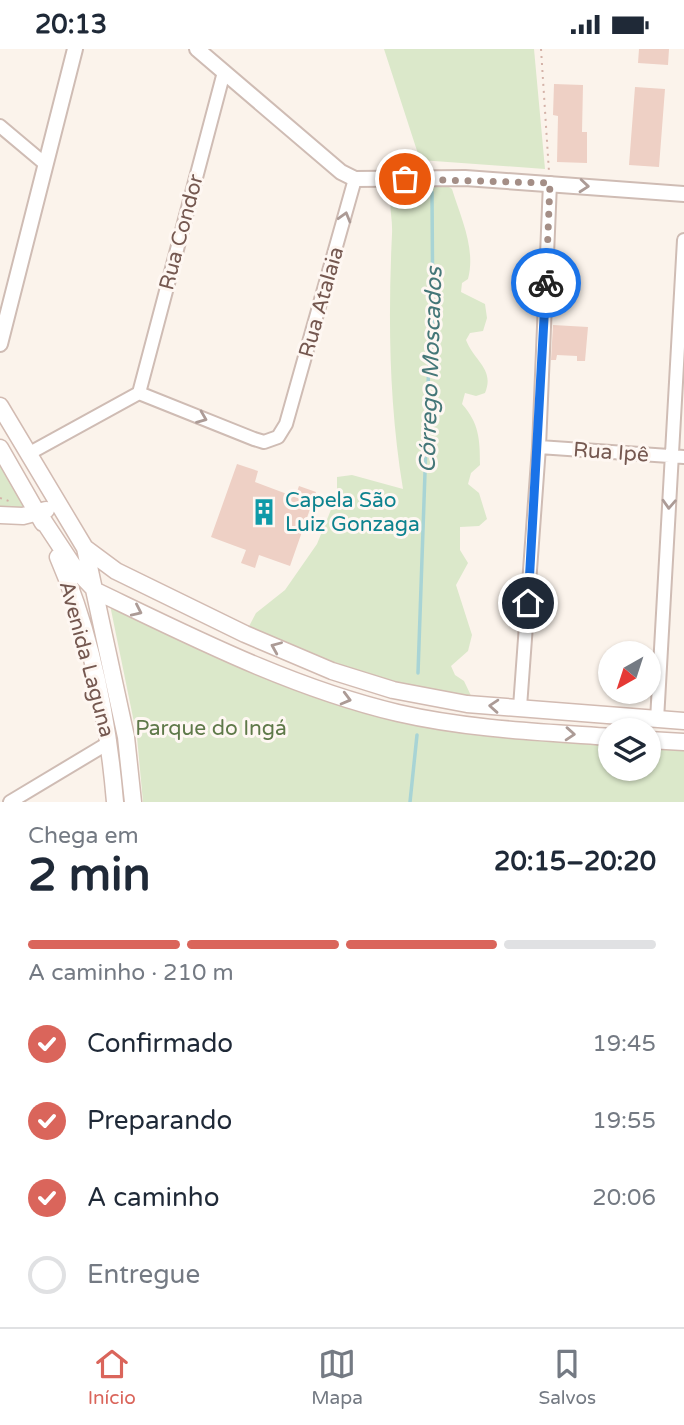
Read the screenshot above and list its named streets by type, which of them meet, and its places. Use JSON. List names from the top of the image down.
{
  "streets": {
    "main road": ["Avenida Laguna"],
    "street": ["Rua Condor", "Rua Atalaia", "Rua Ipê"]
  },
  "crossings": [
    ["Rua Condor", "Rua Atalaia"]
  ],
  "water": ["Córrego Moscados"],
  "parks": ["Parque do Ingá"],
  "places": {
    "building": ["Capela São Luiz Gonzaga"]
  },
  "north": "bottom left",
  "page": {
    "status": "20:13",
    "heading": ["2 min", "Chega em", "20:15–20:20"],
    "bar": "A caminho · 210 m",
    "list": [
      ["Confirmado", "19:45"],
      ["Preparando", "19:55"],
      ["A caminho", "20:06"],
      "Entregue"
    ],
    "tabs": ["Início", "Mapa", "Salvos"]
  }
}
